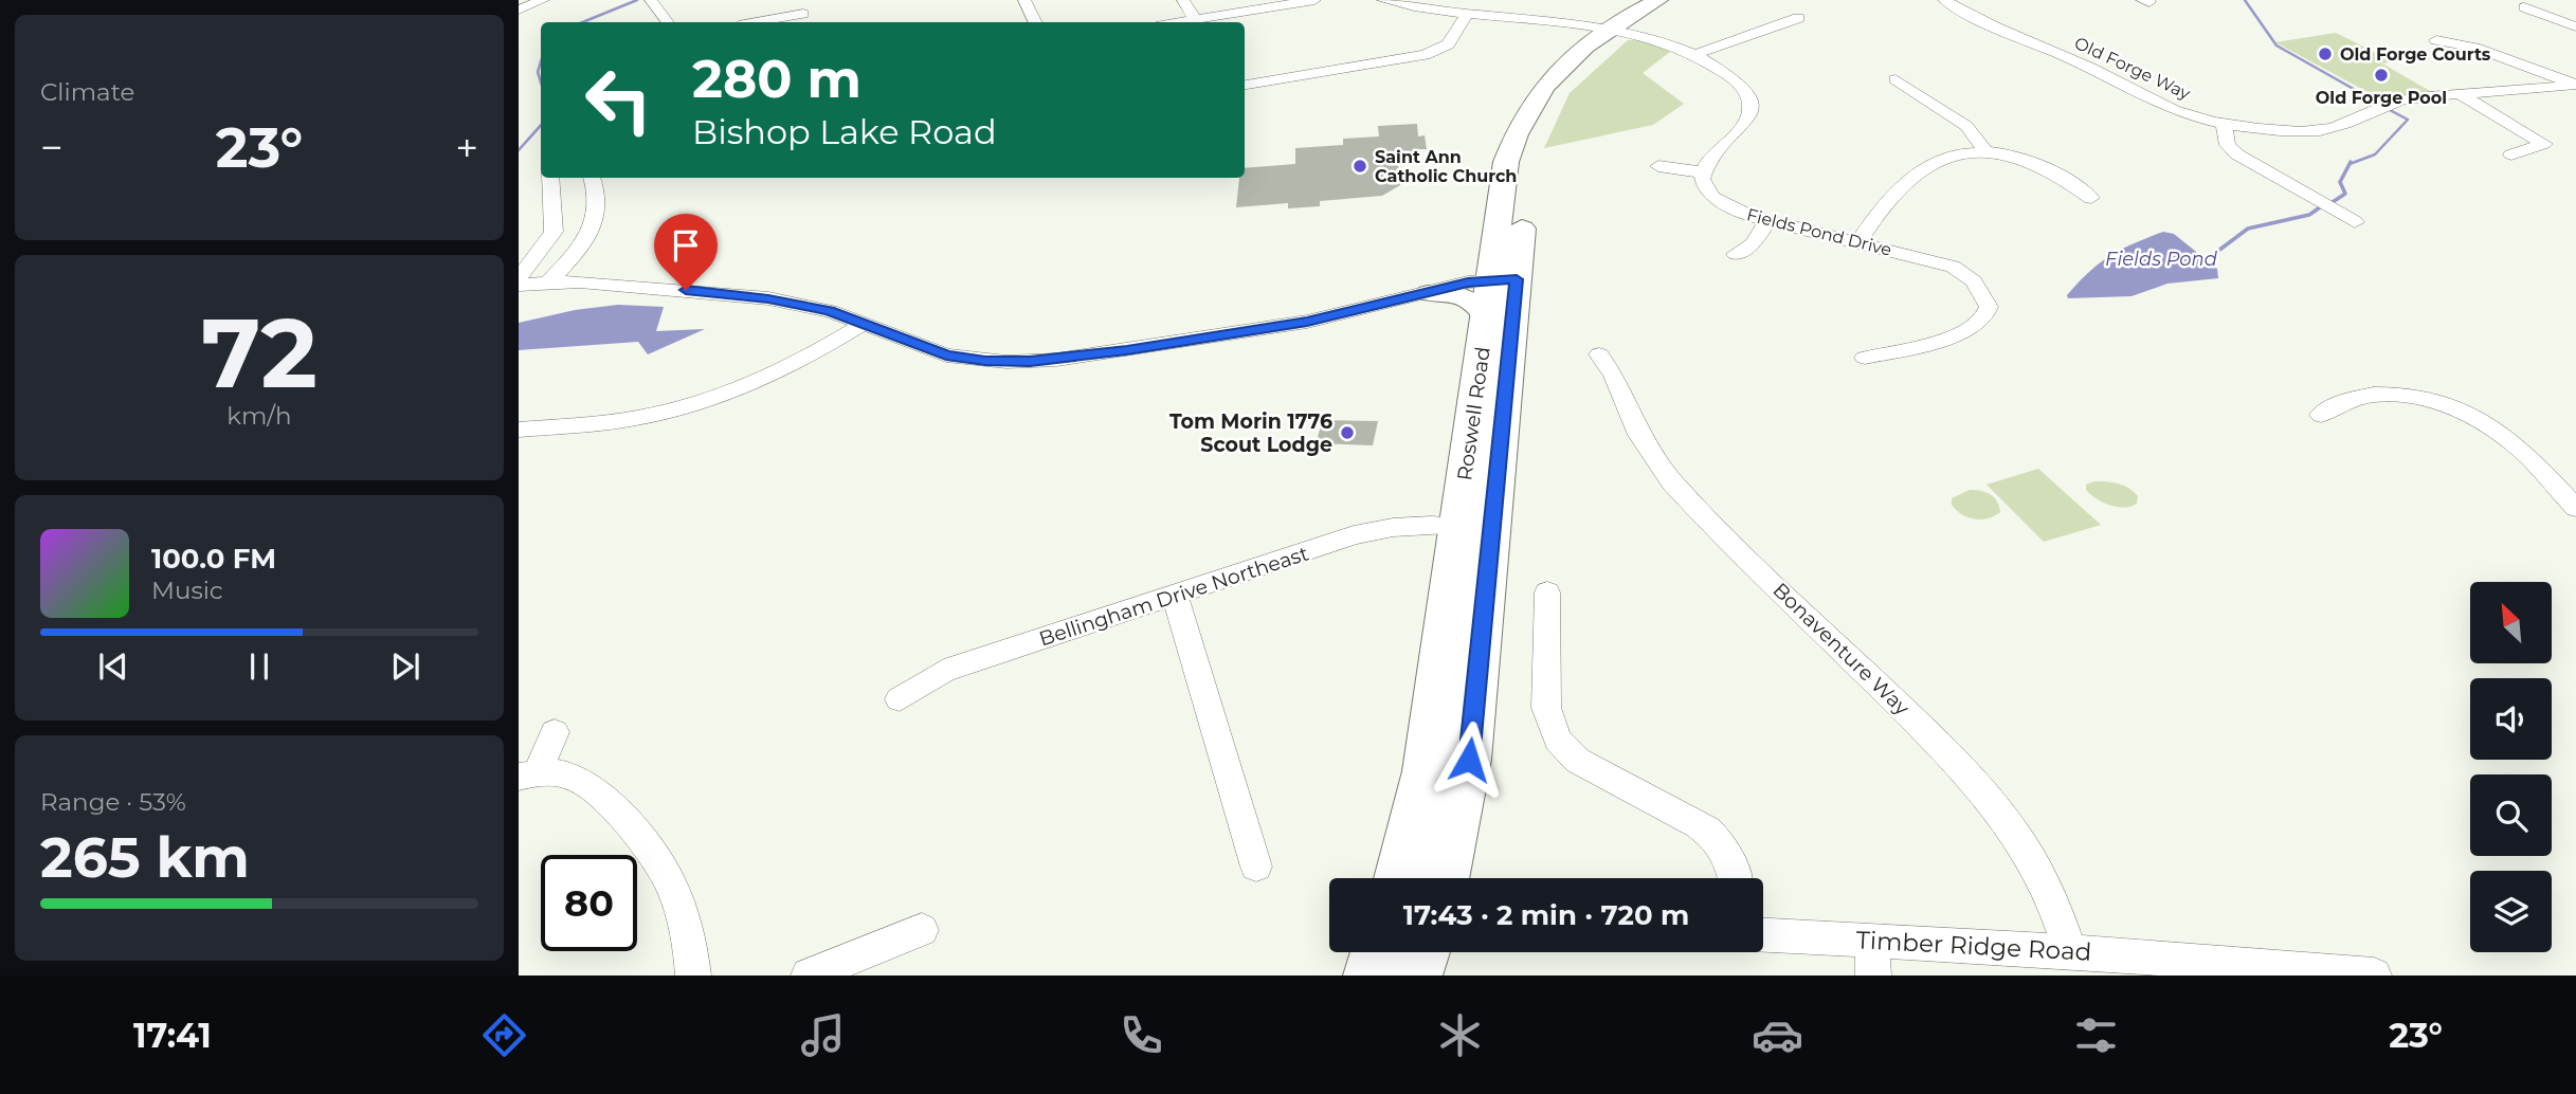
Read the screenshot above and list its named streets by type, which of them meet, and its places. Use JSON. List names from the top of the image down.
{
  "streets": {
    "highway": ["Roswell Road"],
    "street": [
      "Old Forge Way",
      "Fields Pond Drive",
      "Bellingham Drive Northeast",
      "Bonaventure Way",
      "Timber Ridge Road"
    ]
  },
  "crossings": [
    ["Roswell Road", "Bellingham Drive Northeast"],
    ["Bonaventure Way", "Timber Ridge Road"]
  ],
  "water": ["Fields Pond"],
  "places": [
    "Old Forge Courts",
    "Old Forge Pool",
    "Saint Ann Catholic Church",
    "Tom Morin 1776 Scout Lodge"
  ],
  "north": "top left",
  "page": {
    "tile": [
      "Climate",
      ["72", "km/h"],
      ["Range · 53%", "265 km"]
    ],
    "turn": ["280 m", "Bishop Lake Road"],
    "heat": ["−", "23°", "+"],
    "song": ["100.0 FM", "Music"],
    "limit": "80",
    "trip": "17:43 · 2 min · 720 m",
    "tabs": ["17:41", "23°"]
  }
}
